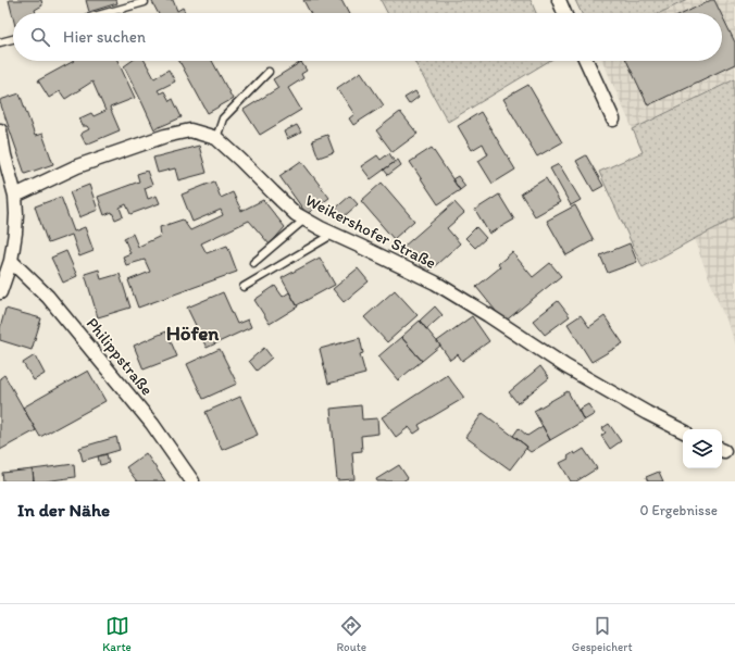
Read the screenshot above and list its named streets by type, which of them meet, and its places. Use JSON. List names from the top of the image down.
{
  "streets": {
    "street": ["Weikershofer Straße", "Philippstraße"]
  },
  "districts": ["Höfen"],
  "page": {
    "search": "Hier suchen",
    "heading": ["In der Nähe", "0 Ergebnisse"],
    "nav": ["Karte", "Route", "Gespeichert"]
  }
}
